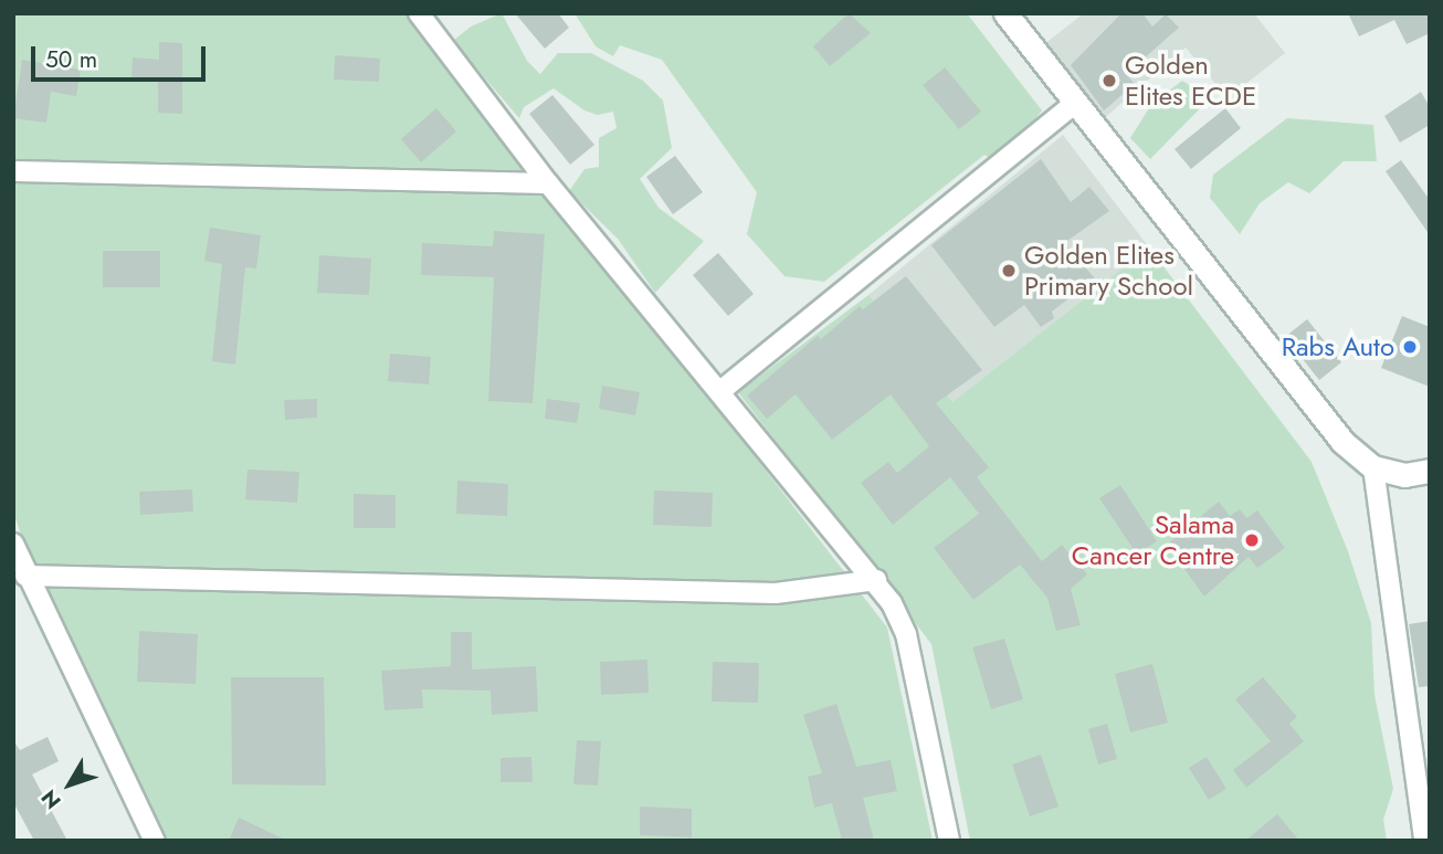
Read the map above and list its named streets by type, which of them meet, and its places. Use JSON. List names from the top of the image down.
{
  "places": [
    "Golden Elites ECDE",
    "Golden Elites Primary School",
    "Rabs Auto",
    "Salama Cancer Centre"
  ],
  "scale_bar": "50 m",
  "north": "bottom left"
}
